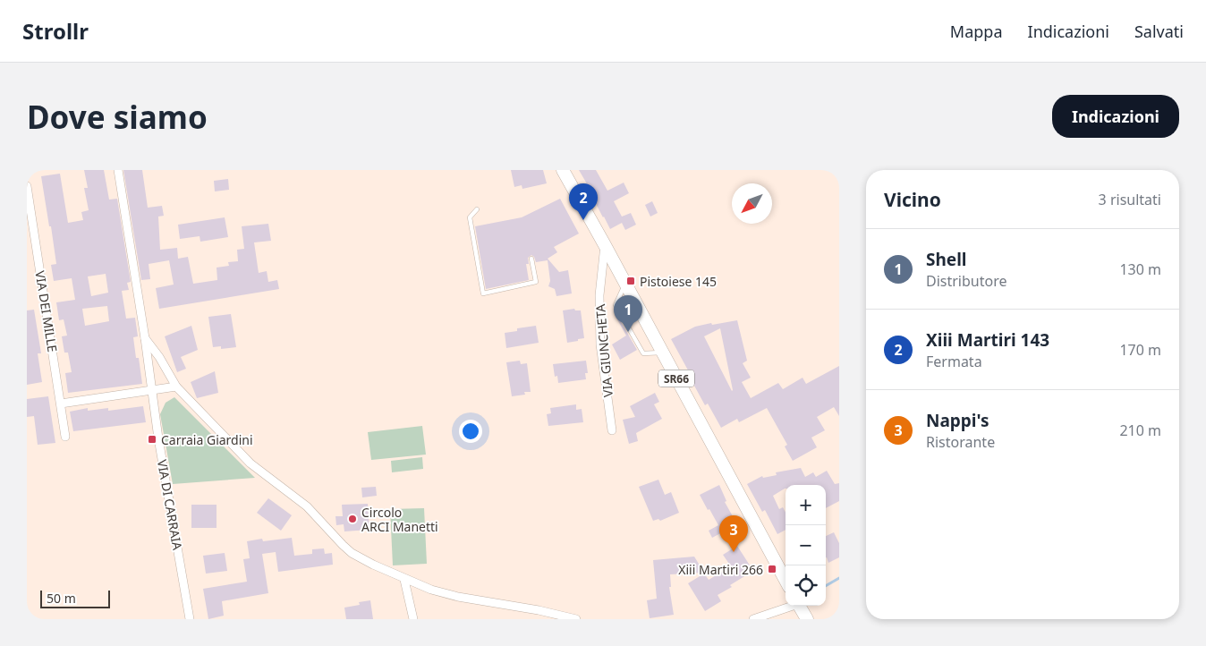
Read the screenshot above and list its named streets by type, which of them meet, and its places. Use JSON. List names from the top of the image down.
{
  "streets": {
    "main road": ["SR66"],
    "street": ["VIA DEI MILLE", "VIA GIUNCHETA", "VIA DI CARRAIA"]
  },
  "crossings": [
    ["VIA GIUNCHETA", "SR66"]
  ],
  "places": {
    "transit": ["Pistoiese 145", "Carraia Giardini", "Xiii Martiri 266"],
    "other": ["Circolo ARCI Manetti"]
  },
  "scale_bar": "50 m",
  "north": "bottom left",
  "page": {
    "header": "Strollr",
    "nav": ["Mappa", "Indicazioni", "Salvati"],
    "buttons": "Indicazioni",
    "title": "Dove siamo",
    "heading": ["Vicino", "3 risultati"],
    "pins": ["2", "1", "3"],
    "list": [
      {
        "mark": "1",
        "name": "Shell",
        "note": "Distributore",
        "value": "130 m"
      },
      {
        "mark": "2",
        "name": "Xiii Martiri 143",
        "note": "Fermata",
        "value": "170 m"
      },
      {
        "mark": "3",
        "name": "Nappi's",
        "note": "Ristorante",
        "value": "210 m"
      }
    ],
    "map_buttons": ["+", "−"],
    "scale": "50 m"
  }
}
